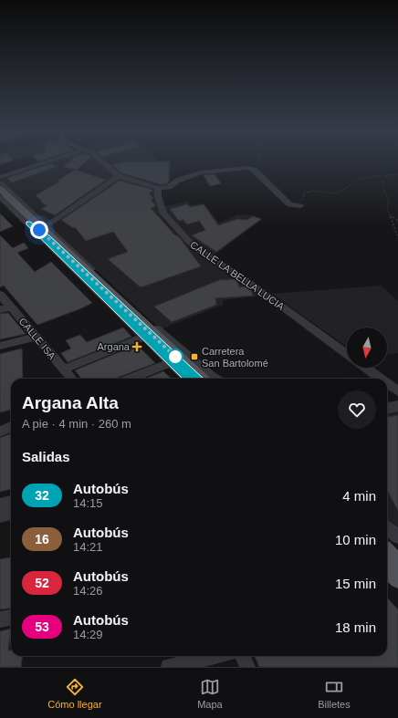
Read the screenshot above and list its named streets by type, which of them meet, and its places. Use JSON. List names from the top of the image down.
{
  "streets": {
    "street": ["CALLE LA BELLA LUCIA", "CALLE ISA"]
  },
  "places": {
    "health": ["Argana"],
    "transit": ["Carretera San Bartolomé"]
  },
  "lines": ["bus line 32"],
  "north": "bottom",
  "page": {
    "heading": [
      ["Argana Alta", "A pie · 4 min · 260 m"],
      "Salidas"
    ],
    "list": [
      {
        "mark": "32",
        "name": "Autobús",
        "note": "14:15",
        "value": "4 min"
      },
      {
        "mark": "16",
        "name": "Autobús",
        "note": "14:21",
        "value": "10 min"
      },
      {
        "mark": "52",
        "name": "Autobús",
        "note": "14:26",
        "value": "15 min"
      },
      {
        "mark": "53",
        "name": "Autobús",
        "note": "14:29",
        "value": "18 min"
      }
    ],
    "tabs": ["Cómo llegar", "Mapa", "Billetes"]
  }
}
